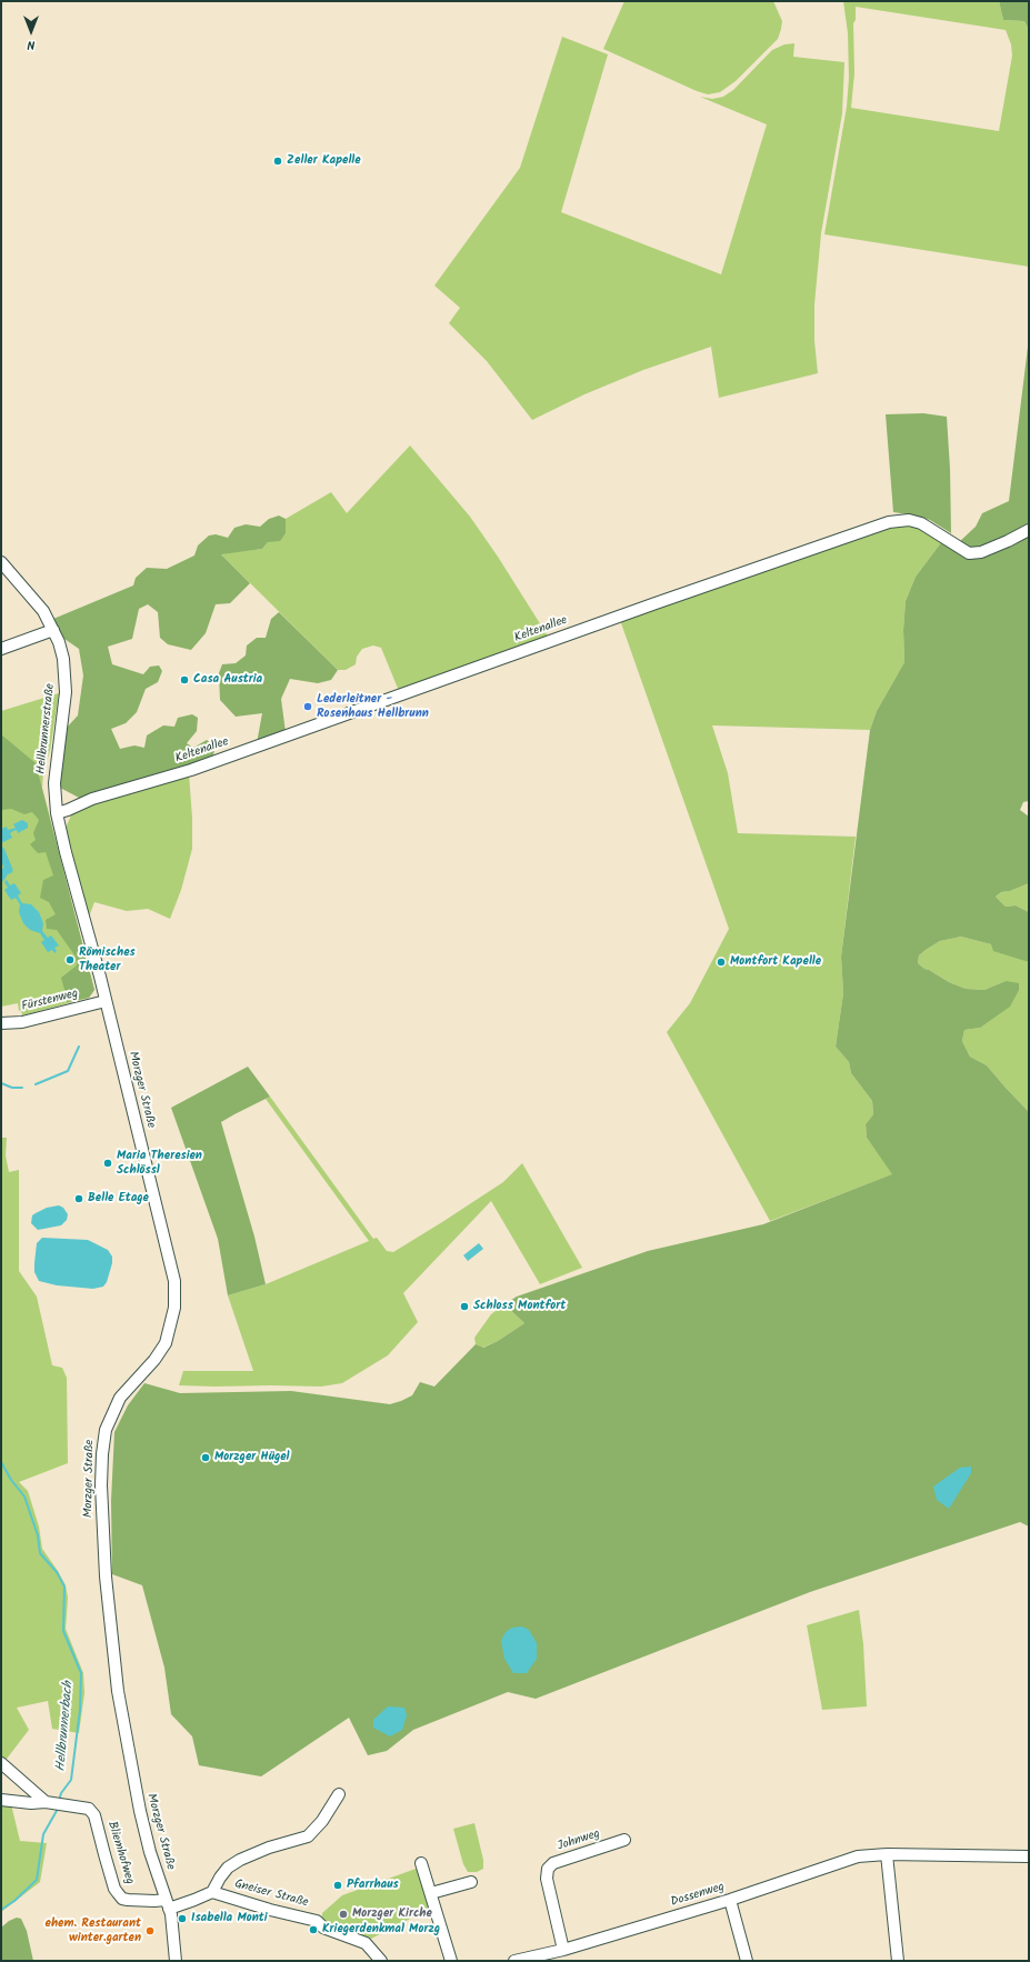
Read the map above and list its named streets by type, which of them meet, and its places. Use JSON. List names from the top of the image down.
{
  "streets": {
    "street": [
      "Keltenallee",
      "Hellbrunnerstraße",
      "Fürstenweg",
      "Morzger Straße",
      "Johnweg",
      "Bliemhofweg",
      "Gneiser Straße",
      "Dossenweg"
    ]
  },
  "crossings": [
    ["Keltenallee", "Hellbrunnerstraße"],
    ["Keltenallee", "Morzger Straße"],
    ["Hellbrunnerstraße", "Morzger Straße"],
    ["Fürstenweg", "Morzger Straße"],
    ["Morzger Straße", "Bliemhofweg"],
    ["Johnweg", "Dossenweg"]
  ],
  "water": ["Hellbrunnerbach"],
  "places": [
    "Zeller Kapelle",
    "Casa Austria",
    "Lederleitner - Rosenhaus Hellbrunn",
    "Römisches Theater",
    "Montfort Kapelle",
    "Maria Theresien Schlössl",
    "Belle Etage",
    "Schloss Montfort",
    "Morzger Hügel",
    "Pfarrhaus",
    "Morzger Kirche",
    "Isabella Monti",
    "Kriegerdenkmal Morzg",
    "ehem. Restaurant winter.garten"
  ],
  "north": "bottom"
}
